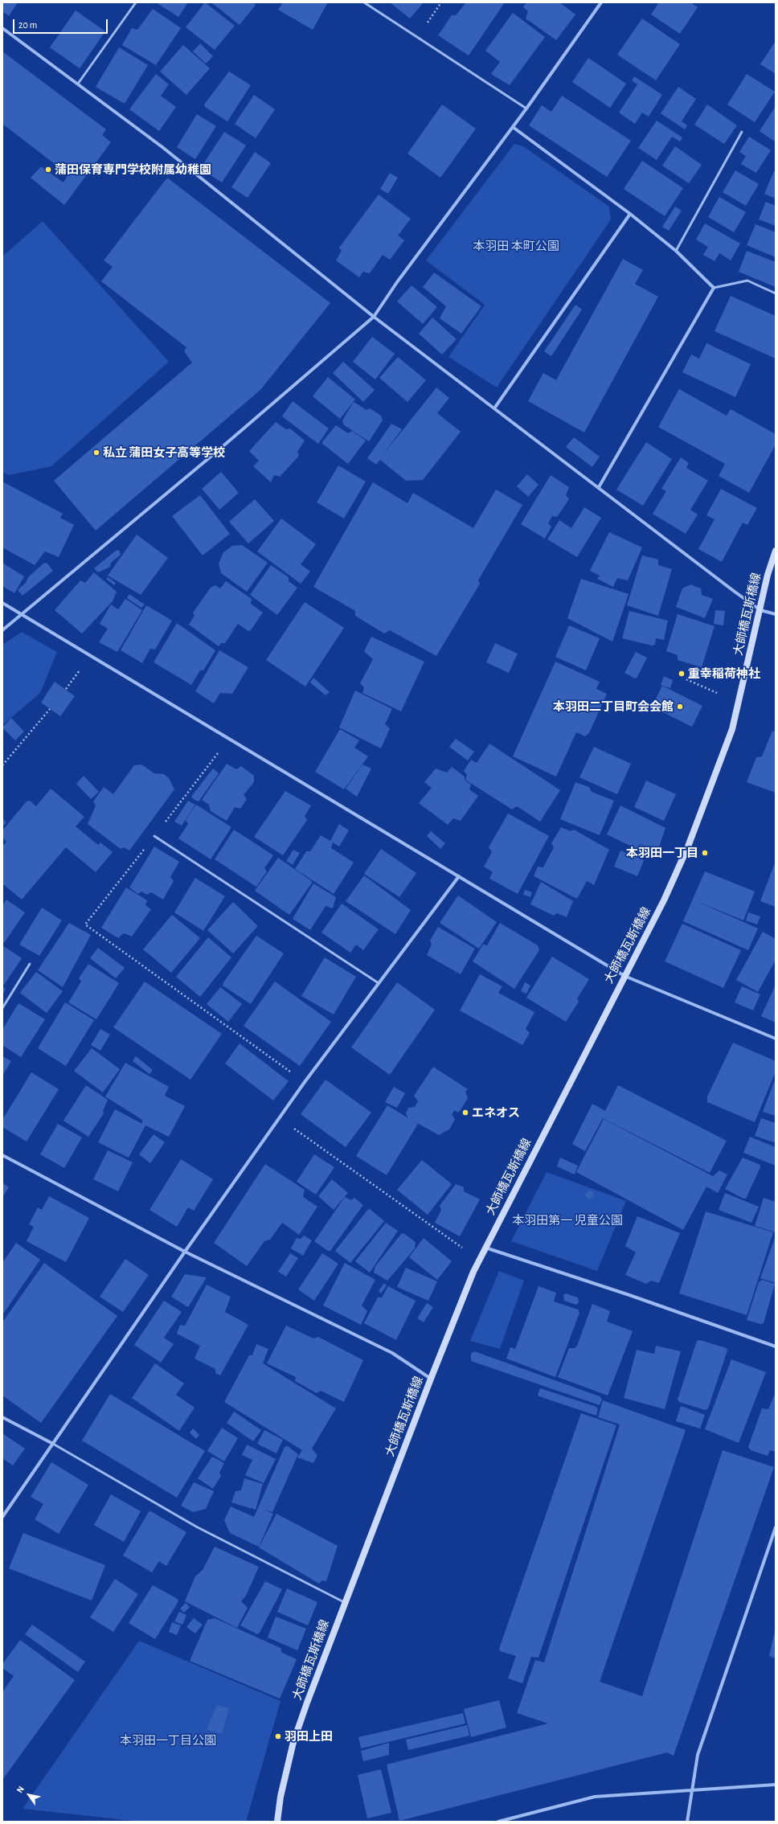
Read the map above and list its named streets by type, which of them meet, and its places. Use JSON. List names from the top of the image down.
{
  "streets": {
    "street": ["大師橋瓦斯橋線"]
  },
  "parks": ["本羽田 本町公園", "本羽田第一 児童公園", "本羽田一丁目公園"],
  "places": [
    "蒲田保育専門学校附属幼稚園",
    "私立 蒲田女子高等学校",
    "重幸稲荷神社",
    "本羽田二丁目町会会館",
    "本羽田一丁目",
    "エネオス",
    "羽田上田"
  ],
  "scale_bar": "20 m",
  "north": "top left"
}
